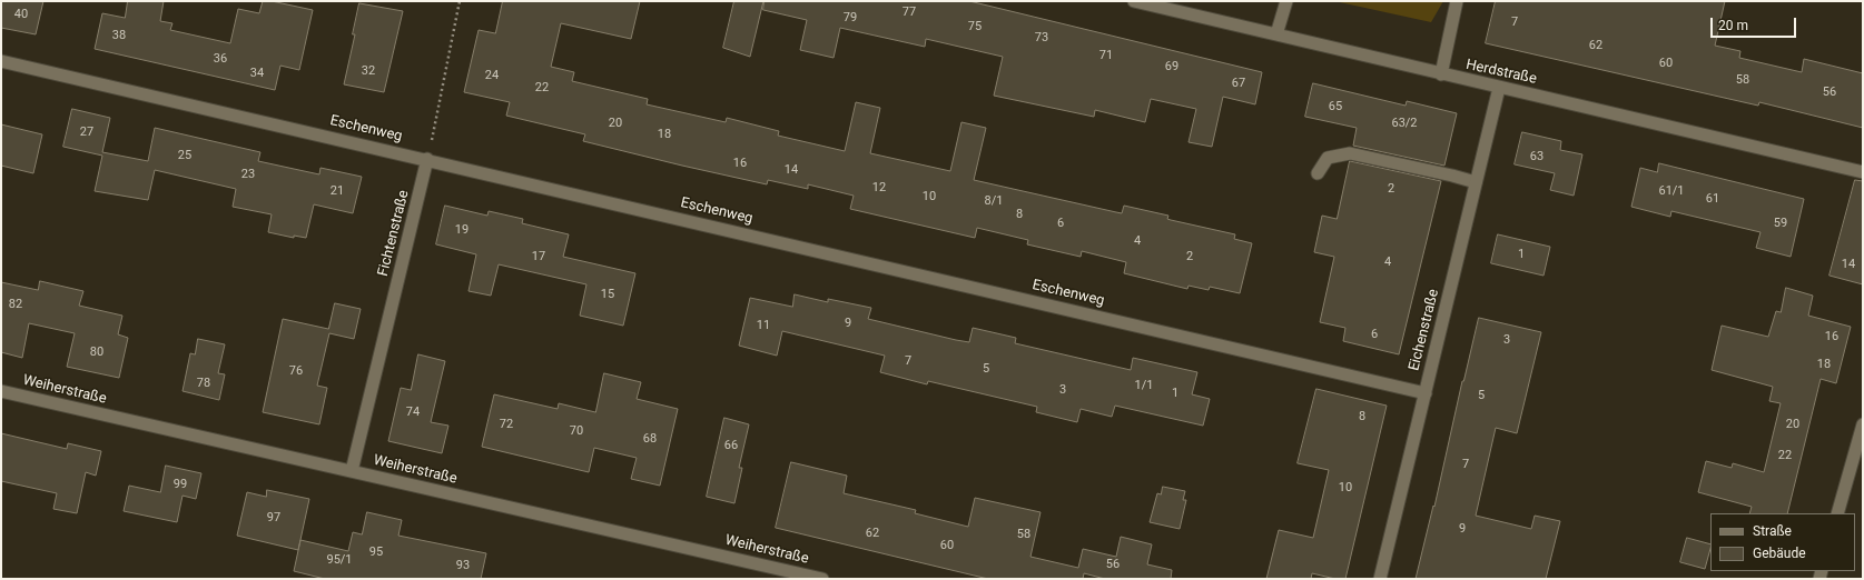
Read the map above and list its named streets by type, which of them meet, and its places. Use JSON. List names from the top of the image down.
{
  "streets": {
    "street": [
      "Herdstraße",
      "Eschenweg",
      "Fichtenstraße",
      "Eichenstraße",
      "Weiherstraße"
    ]
  },
  "crossings": [
    ["Herdstraße", "Eichenstraße"],
    ["Eschenweg", "Fichtenstraße"],
    ["Eschenweg", "Eichenstraße"],
    ["Fichtenstraße", "Weiherstraße"]
  ],
  "house_numbers": [
    "77",
    "40",
    "79",
    "7",
    "75",
    "38",
    "73",
    "62",
    "71",
    "36",
    "60",
    "69",
    "32",
    "34",
    "24",
    "58",
    "67",
    "22",
    "56",
    "65",
    "20",
    "63/2",
    "27",
    "18",
    "25",
    "63",
    "16",
    "14",
    "23",
    "12",
    "2",
    "21",
    "61/1",
    "10",
    "61",
    "8/1",
    "8",
    "6",
    "59",
    "19",
    "4",
    "1",
    "17",
    "2",
    "4",
    "14",
    "15",
    "82",
    "9",
    "11",
    "6",
    "16",
    "3",
    "80",
    "7",
    "18",
    "5",
    "76",
    "78",
    "1/1",
    "3",
    "1",
    "5",
    "74",
    "8",
    "72",
    "20",
    "70",
    "68",
    "66",
    "22",
    "7",
    "99",
    "10",
    "97",
    "9",
    "62",
    "58",
    "60",
    "95",
    "95/1",
    "56",
    "93"
  ],
  "legend": ["Straße", "Gebäude"],
  "scale_bar": "20 m"
}
